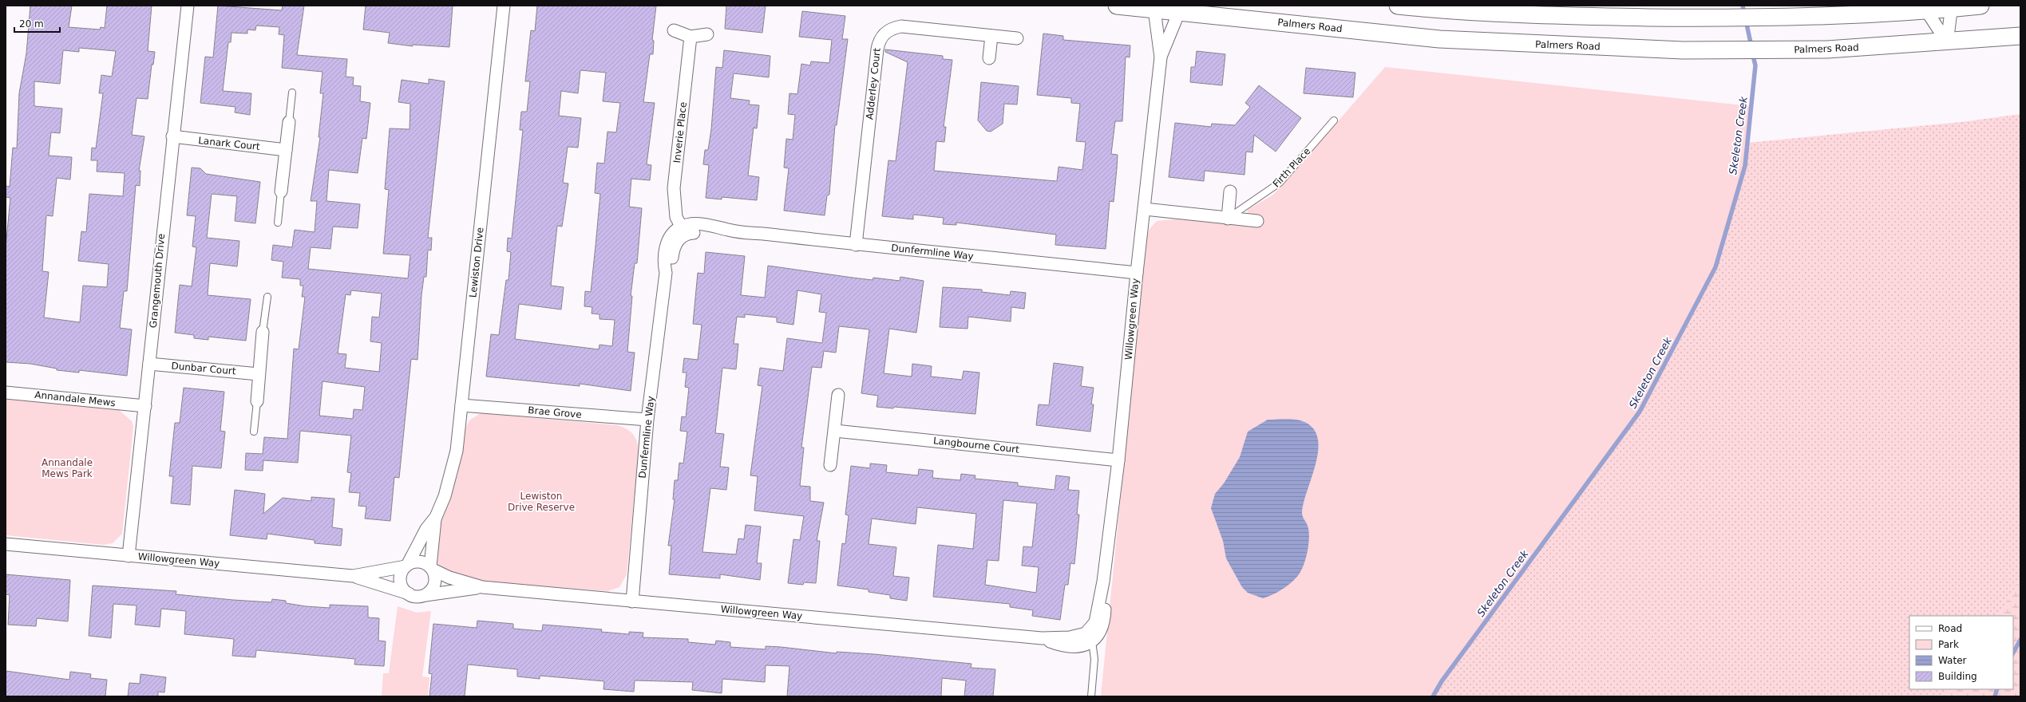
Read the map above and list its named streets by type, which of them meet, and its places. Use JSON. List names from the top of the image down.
{
  "streets": {
    "main road": ["Palmers Road"],
    "street": [
      "Adderley Court",
      "Inverie Place",
      "Lanark Court",
      "Dunfermline Way",
      "Lewiston Drive",
      "Grangemouth Drive",
      "Willowgreen Way",
      "Dunbar Court",
      "Annandale Mews",
      "Brae Grove",
      "Langbourne Court"
    ],
    "lane": ["Firth Place"]
  },
  "crossings": [
    ["Palmers Road", "Willowgreen Way"],
    ["Adderley Court", "Dunfermline Way"],
    ["Inverie Place", "Dunfermline Way"],
    ["Lanark Court", "Grangemouth Drive"],
    ["Dunfermline Way", "Willowgreen Way"],
    ["Dunfermline Way", "Brae Grove"],
    ["Lewiston Drive", "Willowgreen Way"],
    ["Lewiston Drive", "Brae Grove"],
    ["Grangemouth Drive", "Willowgreen Way"],
    ["Grangemouth Drive", "Dunbar Court"],
    ["Grangemouth Drive", "Annandale Mews"],
    ["Willowgreen Way", "Langbourne Court"]
  ],
  "water": ["Skeleton Creek"],
  "parks": ["Annandale Mews Park", "Lewiston Drive Reserve"],
  "legend": [
    "Road",
    "Park",
    "Water",
    "Building"
  ],
  "scale_bar": "20 m"
}
